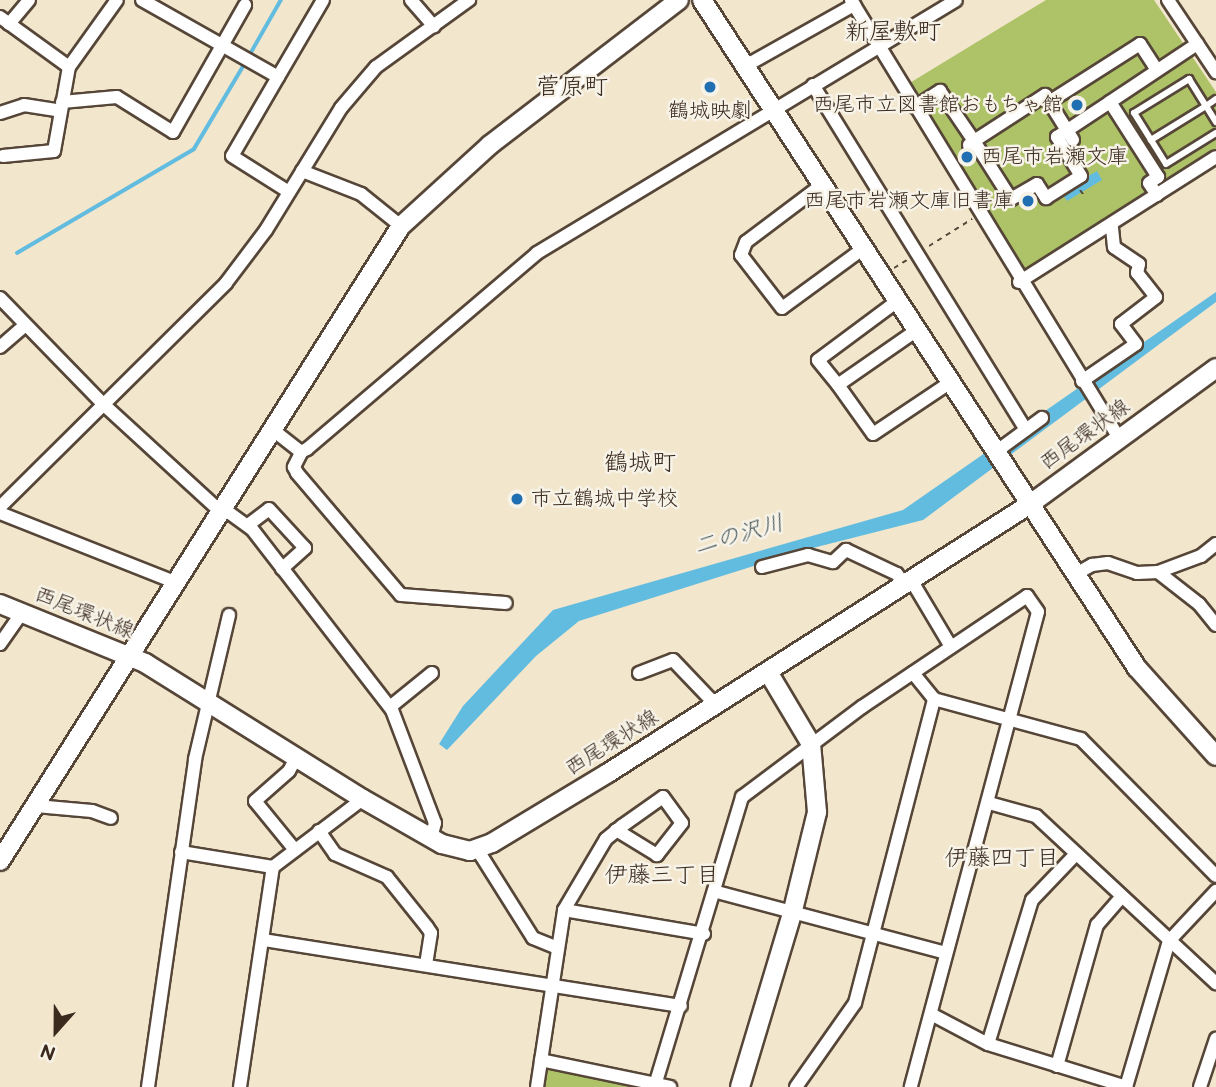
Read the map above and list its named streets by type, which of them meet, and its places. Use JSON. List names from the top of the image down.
{
  "streets": {
    "street": ["西尾環状線"]
  },
  "districts": [
    "新屋敷町",
    "菅原町",
    "鶴城町",
    "伊藤四丁目",
    "伊藤三丁目"
  ],
  "water": ["二の沢川"],
  "places": [
    "鶴城映劇",
    "西尾市立図書館おもちゃ館",
    "西尾市岩瀬文庫",
    "西尾市岩瀬文庫旧書庫",
    "市立鶴城中学校"
  ],
  "north": "bottom"
}
